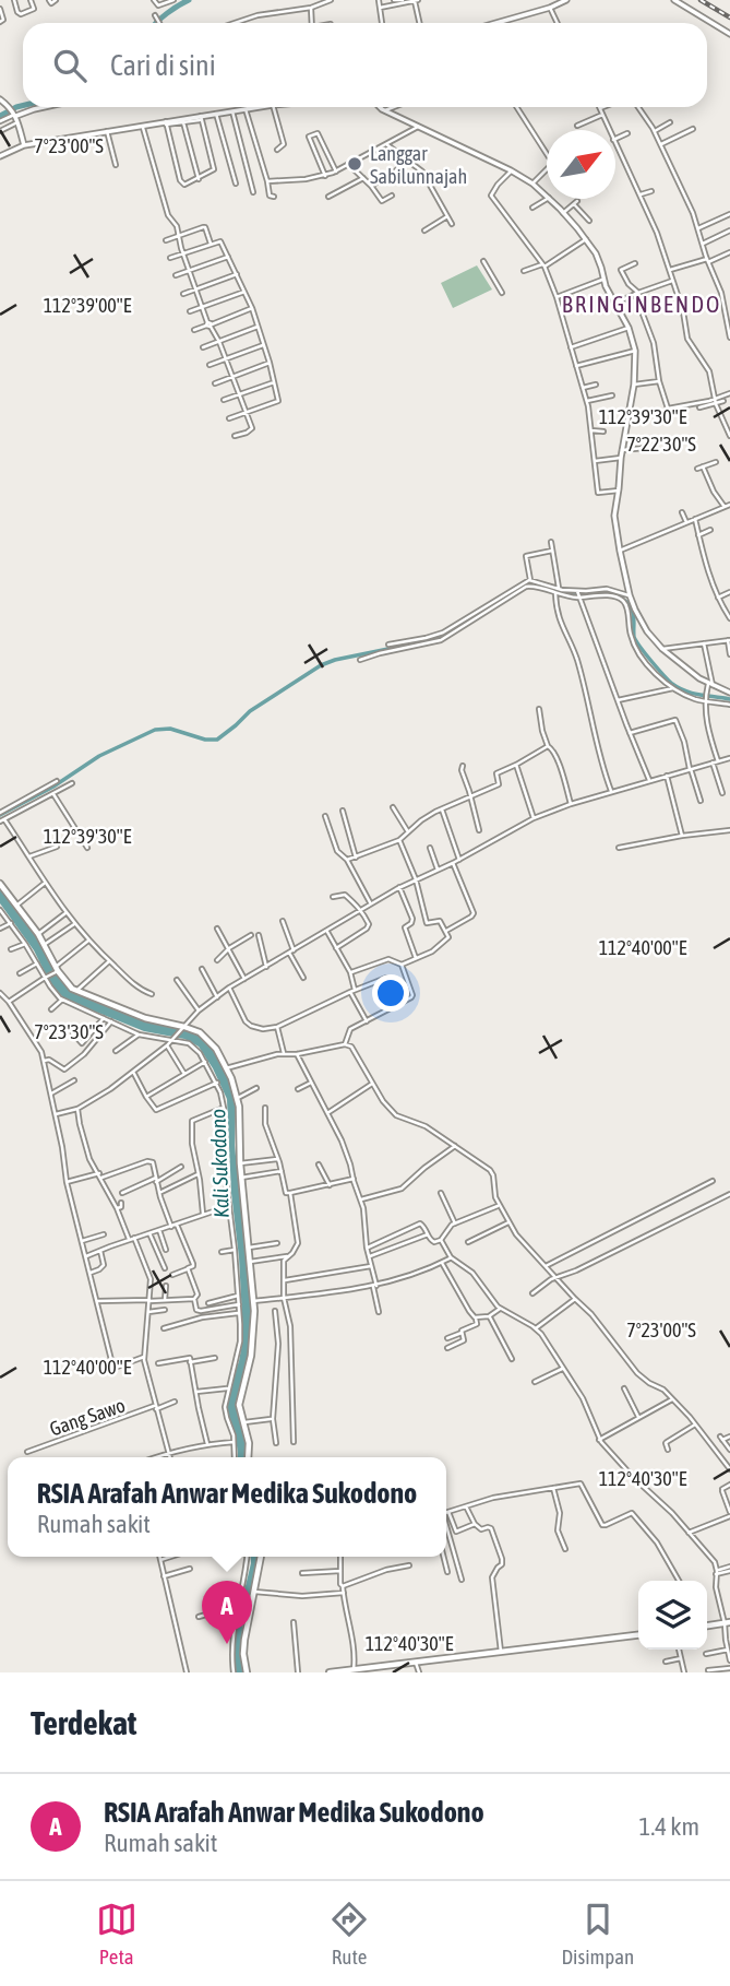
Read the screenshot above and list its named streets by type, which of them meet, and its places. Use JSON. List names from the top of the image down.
{
  "streets": {
    "street": ["Gang Sawo"]
  },
  "districts": ["BRINGINBENDO"],
  "water": ["Kali Sukodono"],
  "places": ["Langgar Sabilunnajah"],
  "north": "top right",
  "page": {
    "search": "Cari di sini",
    "popup": ["RSIA Arafah Anwar Medika Sukodono", "Rumah sakit"],
    "pins": "A",
    "heading": "Terdekat",
    "list": [
      {
        "mark": "A",
        "name": "RSIA Arafah Anwar Medika Sukodono",
        "note": "Rumah sakit",
        "value": "1.4 km"
      }
    ],
    "nav": ["Peta", "Rute", "Disimpan"]
  },
  "coordinates": [
    "7°23'00\"S",
    "112°39'00\"E",
    "112°39'30\"E",
    "7°22'30\"S",
    "112°40'00\"E",
    "7°23'30\"S",
    "112°40'30\"E"
  ]
}
